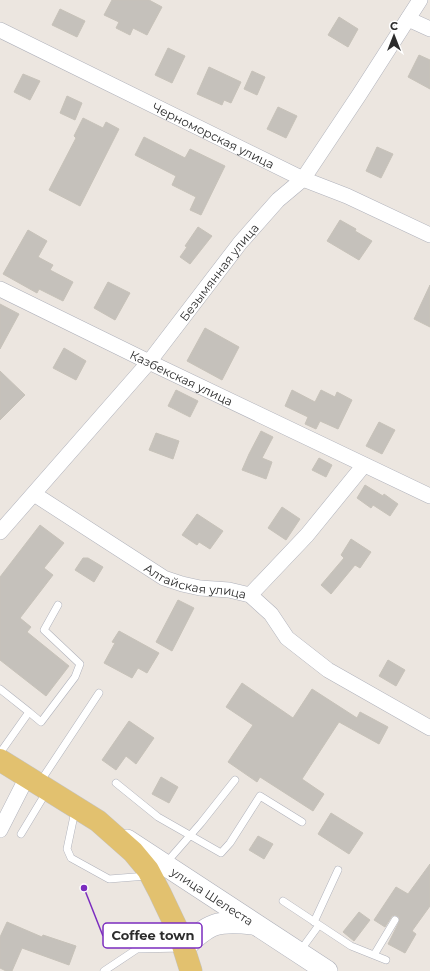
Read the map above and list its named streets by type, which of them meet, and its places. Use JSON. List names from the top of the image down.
{
  "streets": {
    "main road": ["улица Шелеста"],
    "street": [
      "Черноморская улица",
      "Безымянная улица",
      "Казбекская улица",
      "Алтайская улица"
    ]
  },
  "crossings": [
    ["Черноморская улица", "Безымянная улица"],
    ["Безымянная улица", "Казбекская улица"],
    ["Безымянная улица", "Алтайская улица"]
  ],
  "places": ["Coffee town"],
  "north": "top"
}
